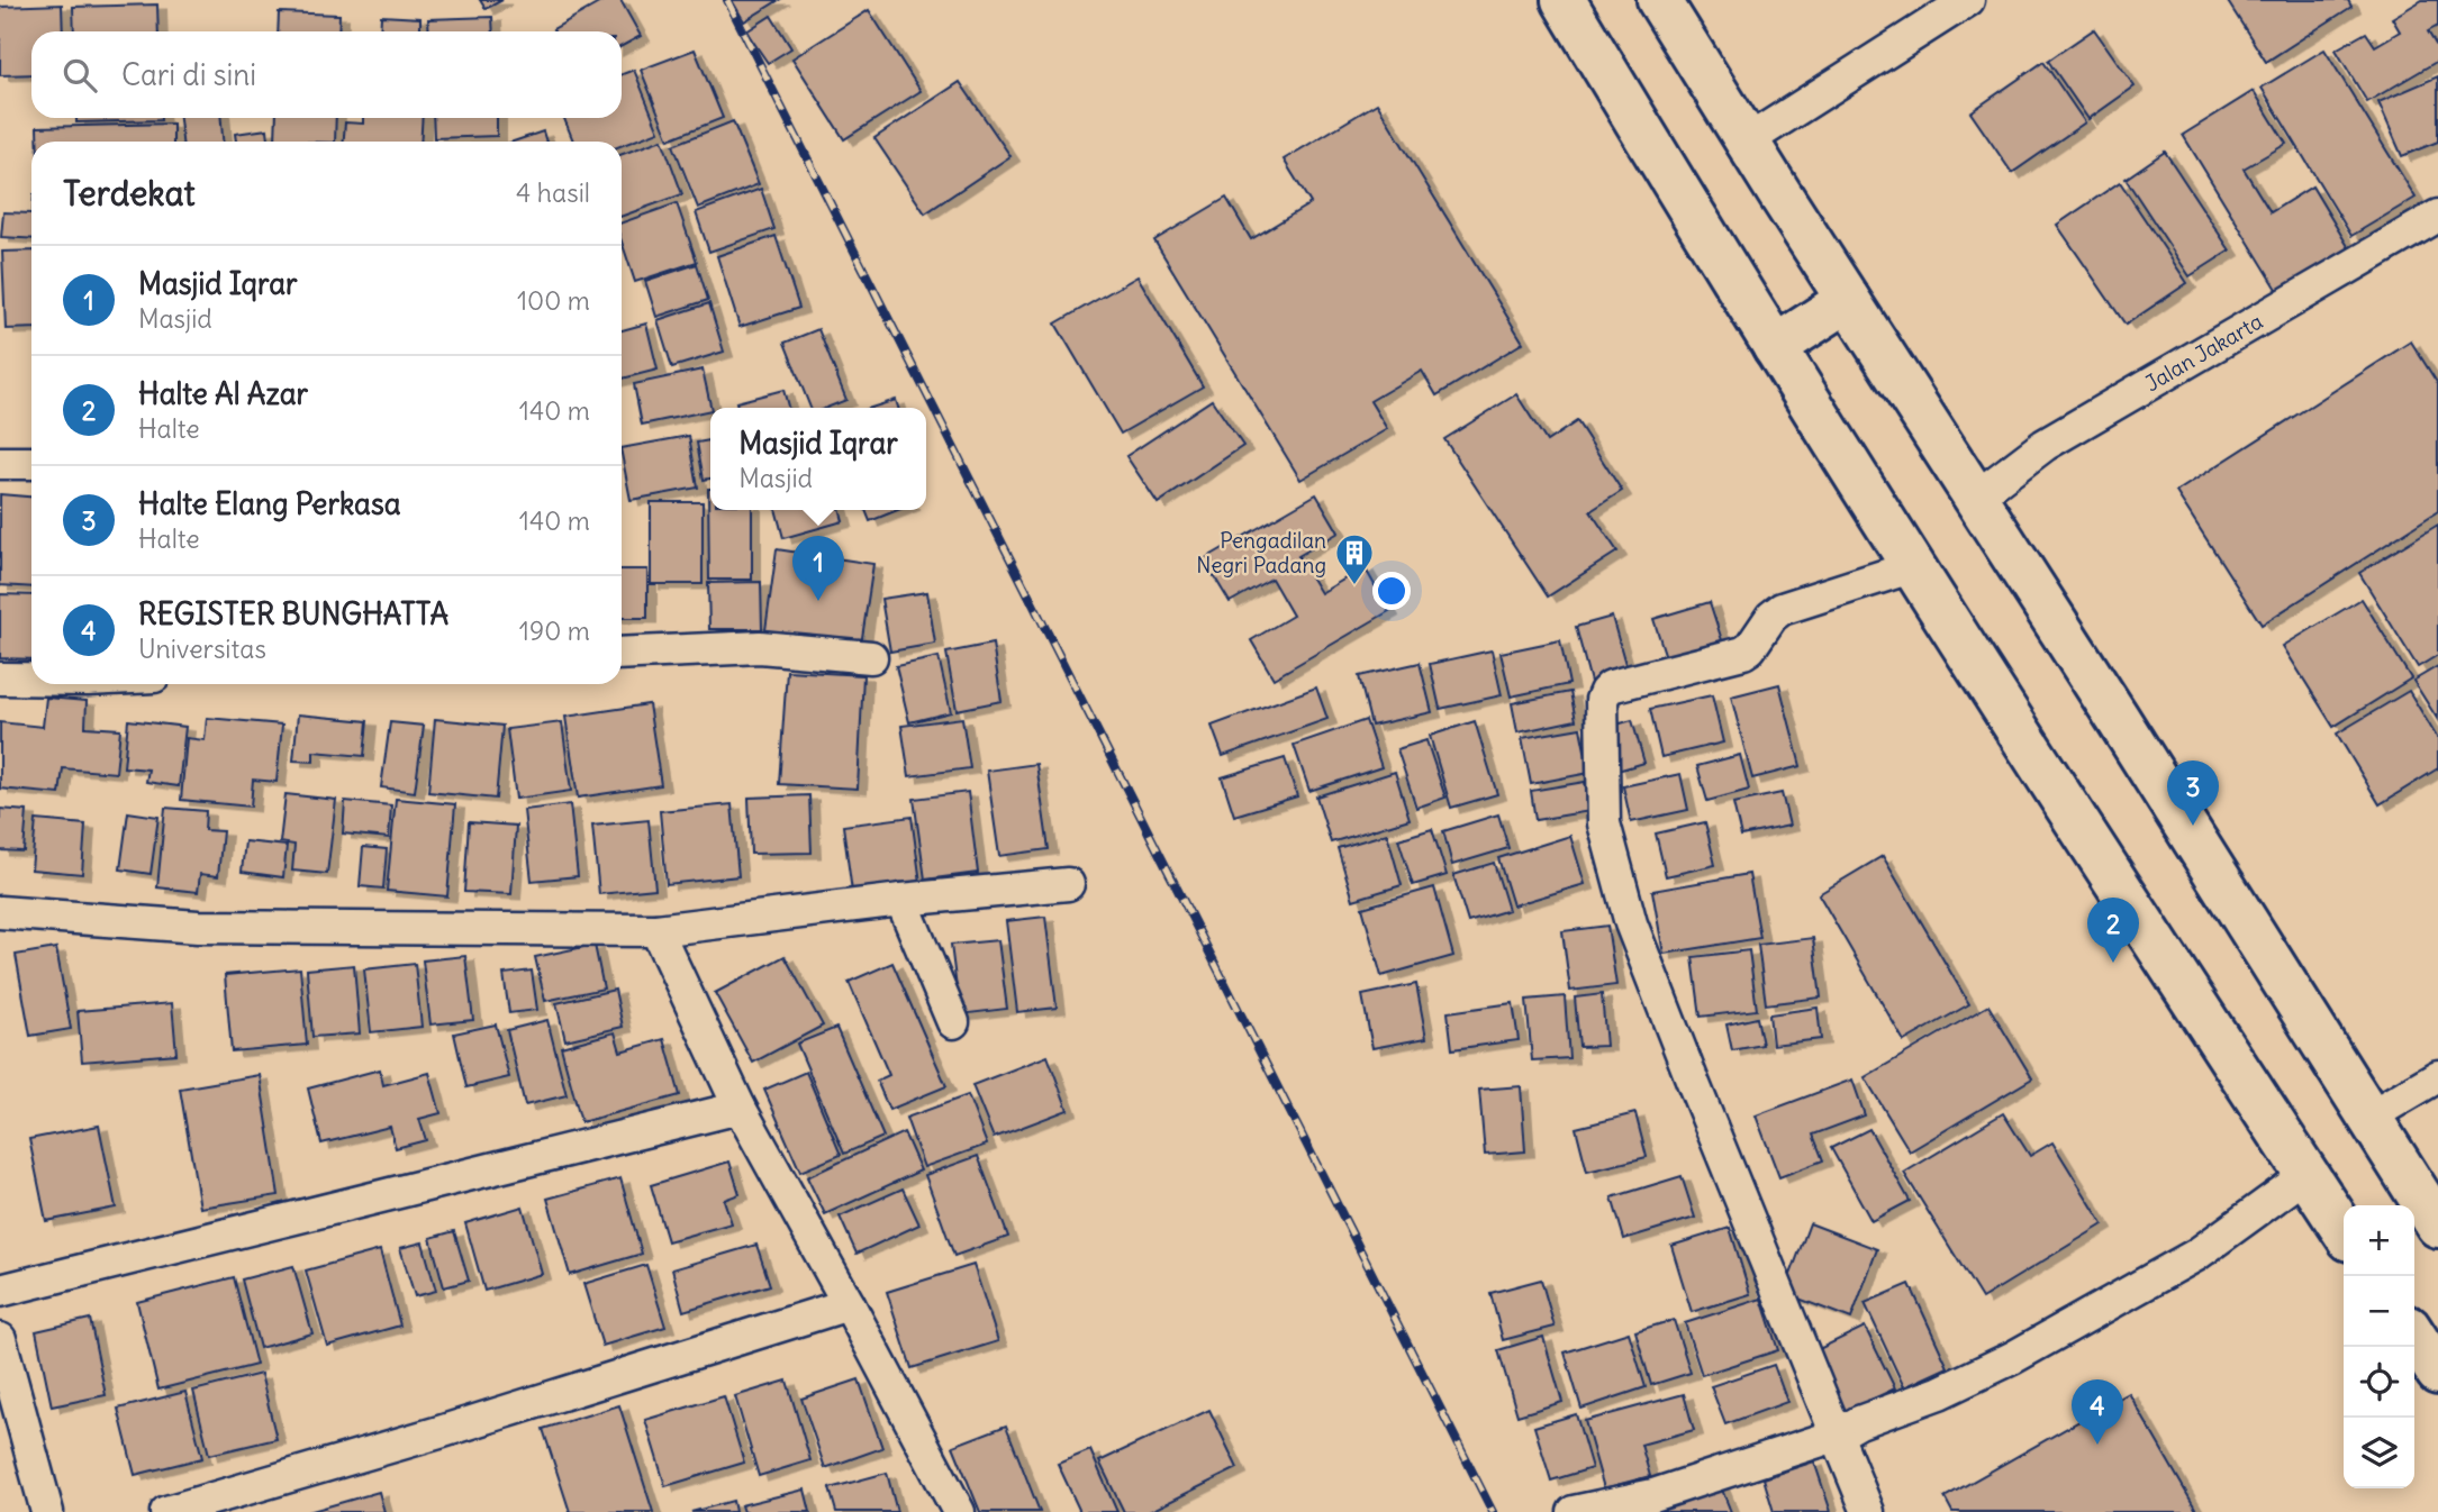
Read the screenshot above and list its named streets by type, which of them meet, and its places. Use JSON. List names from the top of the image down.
{
  "streets": {
    "street": ["Jalan Jakarta"]
  },
  "places": {
    "building": ["Pengadilan Negri Padang"]
  },
  "page": {
    "search": "Cari di sini",
    "heading": ["Terdekat", "4 hasil"],
    "list": [
      {
        "mark": "1",
        "name": "Masjid Iqrar",
        "note": "Masjid",
        "value": "100 m"
      },
      {
        "mark": "2",
        "name": "Halte Al Azar",
        "note": "Halte",
        "value": "140 m"
      },
      {
        "mark": "3",
        "name": "Halte Elang Perkasa",
        "note": "Halte",
        "value": "140 m"
      },
      {
        "mark": "4",
        "name": "REGISTER BUNGHATTA",
        "note": "Universitas",
        "value": "190 m"
      }
    ],
    "popup": ["Masjid Iqrar", "Masjid"],
    "pins": [
      "1",
      "3",
      "2",
      "4"
    ],
    "map_buttons": ["+", "−"]
  }
}
